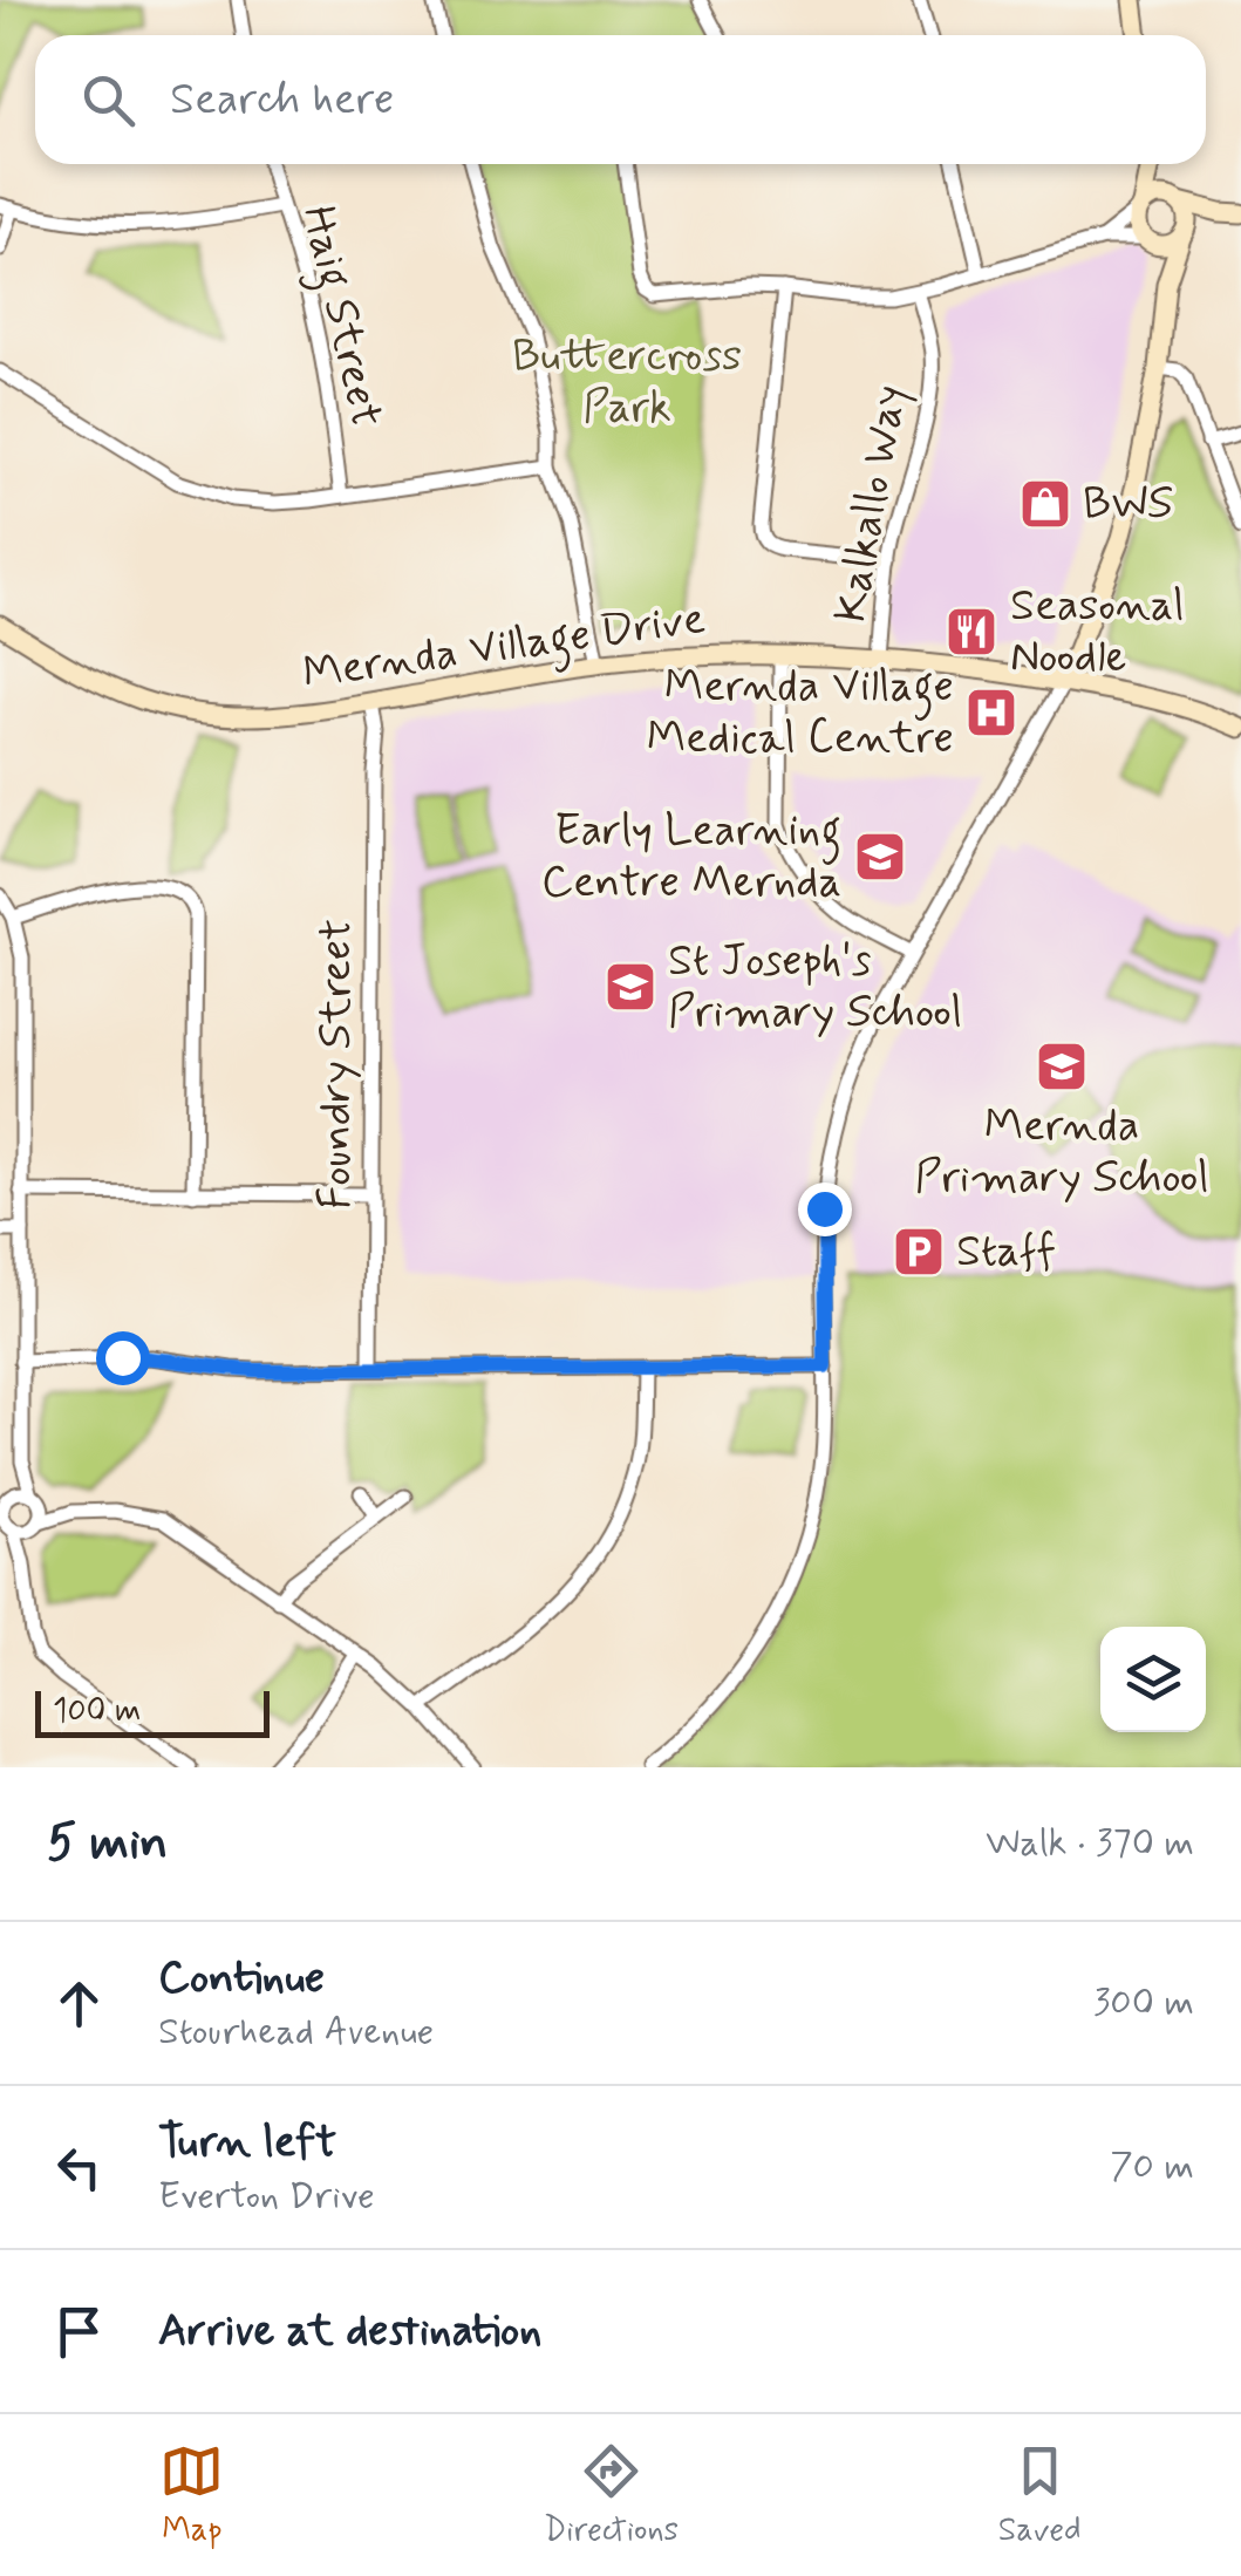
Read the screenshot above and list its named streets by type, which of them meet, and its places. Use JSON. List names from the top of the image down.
{
  "streets": {
    "street": [
      "Haig Street",
      "Kalkallo Way",
      "Mernda Village Drive",
      "Foundry Street"
    ]
  },
  "crossings": [
    ["Kalkallo Way", "Mernda Village Drive"],
    ["Mernda Village Drive", "Foundry Street"]
  ],
  "parks": ["Buttercross Park"],
  "places": {
    "shop": ["BWS"],
    "restaurant": ["Seasonal Noodle"],
    "hospital": ["Mernda Village Medical Centre"],
    "school or university": ["Early Learning Centre Mernda", "St Joseph's Primary School", "Mernda Primary School"],
    "parking": ["Staff"]
  },
  "scale_bar": "100 m",
  "page": {
    "search": "Search here",
    "scale": "100 m",
    "heading": ["5 min", "Walk · 370 m"],
    "list": [
      ["Continue", "Stourhead Avenue", "300 m"],
      ["Turn left", "Everton Drive", "70 m"],
      "Arrive at destination"
    ],
    "nav": ["Map", "Directions", "Saved"]
  }
}
